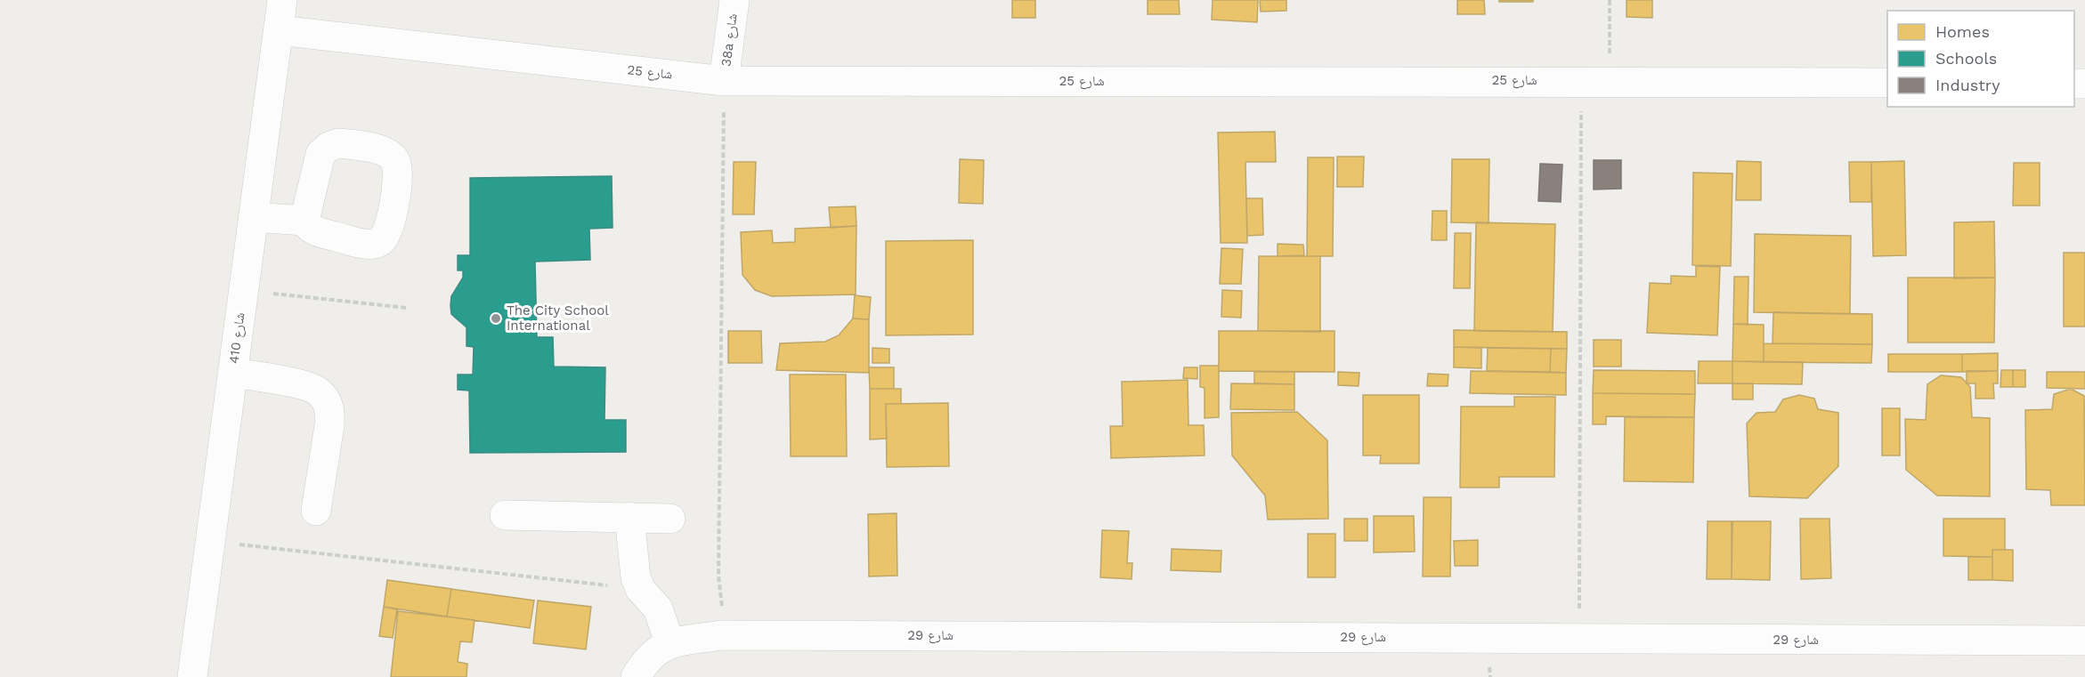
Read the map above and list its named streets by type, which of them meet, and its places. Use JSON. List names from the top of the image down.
{
  "streets": {
    "street": [
      "38a شارع",
      "شارع 25",
      "شارع 410",
      "شارع 29"
    ]
  },
  "crossings": [
    ["38a شارع", "شارع 25"],
    ["شارع 25", "شارع 410"]
  ],
  "places": ["The City School International"],
  "legend": ["Homes", "Schools", "Industry"]
}
